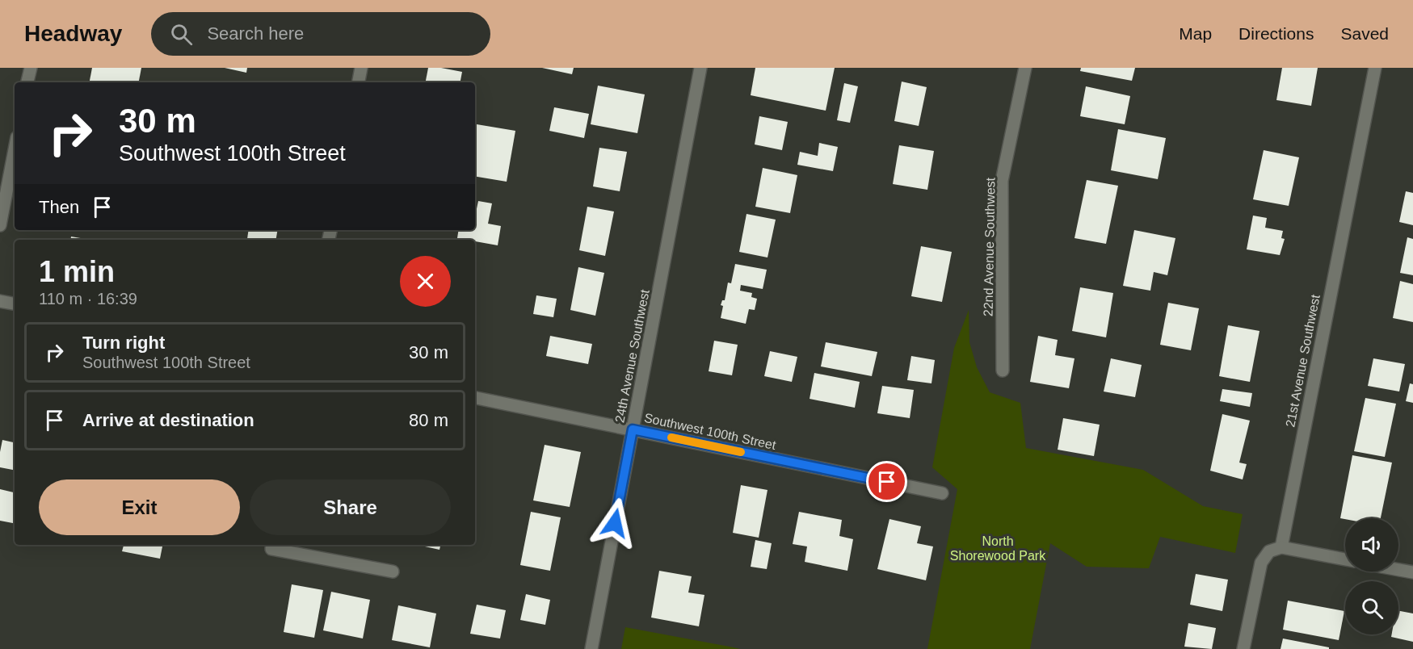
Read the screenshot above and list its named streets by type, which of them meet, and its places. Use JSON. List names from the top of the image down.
{
  "streets": {
    "street": [
      "22nd Avenue Southwest",
      "24th Avenue Southwest",
      "21st Avenue Southwest",
      "Southwest 100th Street"
    ]
  },
  "crossings": [
    ["24th Avenue Southwest", "Southwest 100th Street"]
  ],
  "parks": ["North Shorewood Park"],
  "page": {
    "header": "Headway",
    "search": "Search here",
    "nav": ["Map", "Directions", "Saved"],
    "turn": ["30 m", "Southwest 100th Street"],
    "then": "Then",
    "heading": ["1 min", "110 m · 16:39"],
    "list": [
      {
        "name": "Turn right",
        "note": "Southwest 100th Street",
        "value": "30 m"
      },
      {
        "name": "Arrive at destination",
        "value": "80 m"
      }
    ],
    "buttons": ["Exit", "Share"]
  }
}
